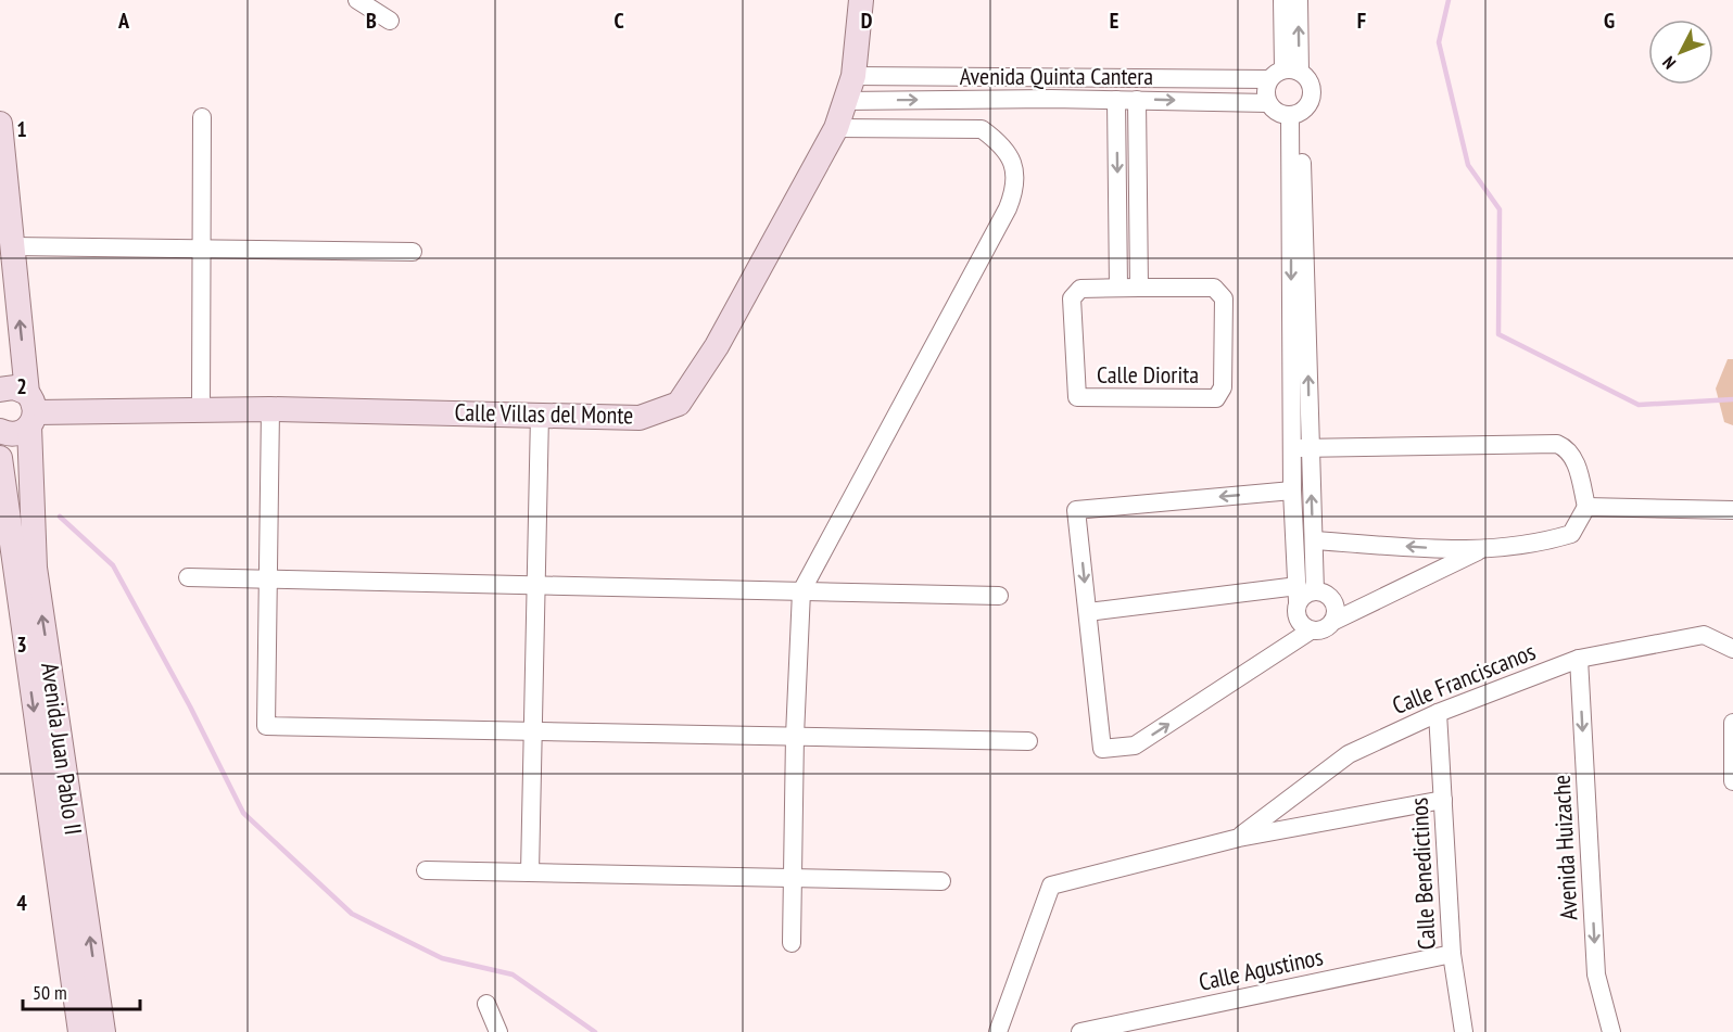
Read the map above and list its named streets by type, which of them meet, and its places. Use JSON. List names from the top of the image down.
{
  "streets": {
    "main road": ["Calle Villas del Monte", "Avenida Juan Pablo II"],
    "street": [
      "Avenida Quinta Cantera",
      "Calle Diorita",
      "Calle Franciscanos",
      "Avenida Huizache",
      "Calle Benedictinos",
      "Calle Agustinos"
    ]
  },
  "crossings": [
    ["Avenida Quinta Cantera", "Calle Villas del Monte"],
    ["Calle Villas del Monte", "Avenida Juan Pablo II"],
    ["Calle Franciscanos", "Avenida Huizache"],
    ["Calle Franciscanos", "Calle Benedictinos"],
    ["Calle Benedictinos", "Calle Agustinos"]
  ],
  "one_way": ["Avenida Huizache"],
  "scale_bar": "50 m",
  "north": "bottom left",
  "grid": {
    "columns": [
      "A",
      "B",
      "C",
      "D",
      "E",
      "F",
      "G"
    ],
    "rows": [
      "1",
      "2",
      "3",
      "4"
    ]
  }
}
